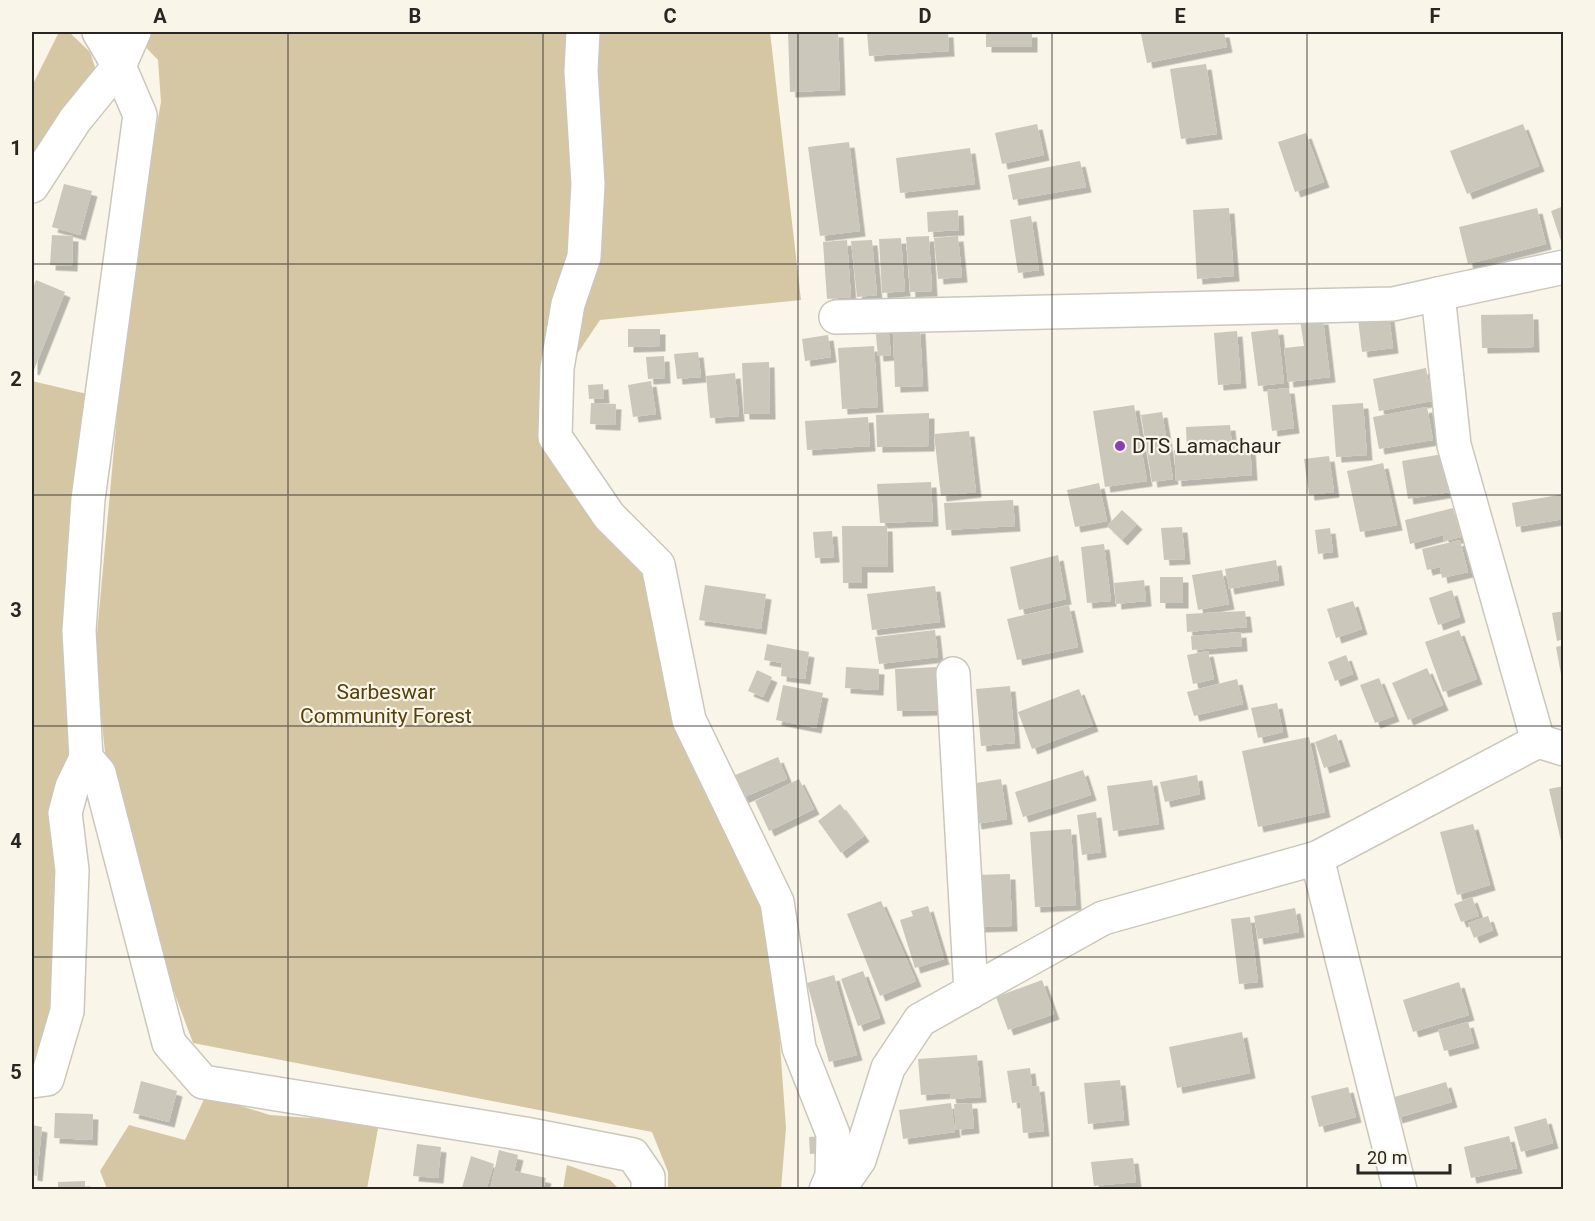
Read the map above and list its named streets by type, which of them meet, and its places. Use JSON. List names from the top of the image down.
{
  "parks": ["Sarbeswar Community Forest"],
  "places": ["DTS Lamachaur"],
  "scale_bar": "20 m",
  "grid": {
    "columns": [
      "A",
      "B",
      "C",
      "D",
      "E",
      "F"
    ],
    "rows": [
      "1",
      "2",
      "3",
      "4",
      "5"
    ]
  }
}
